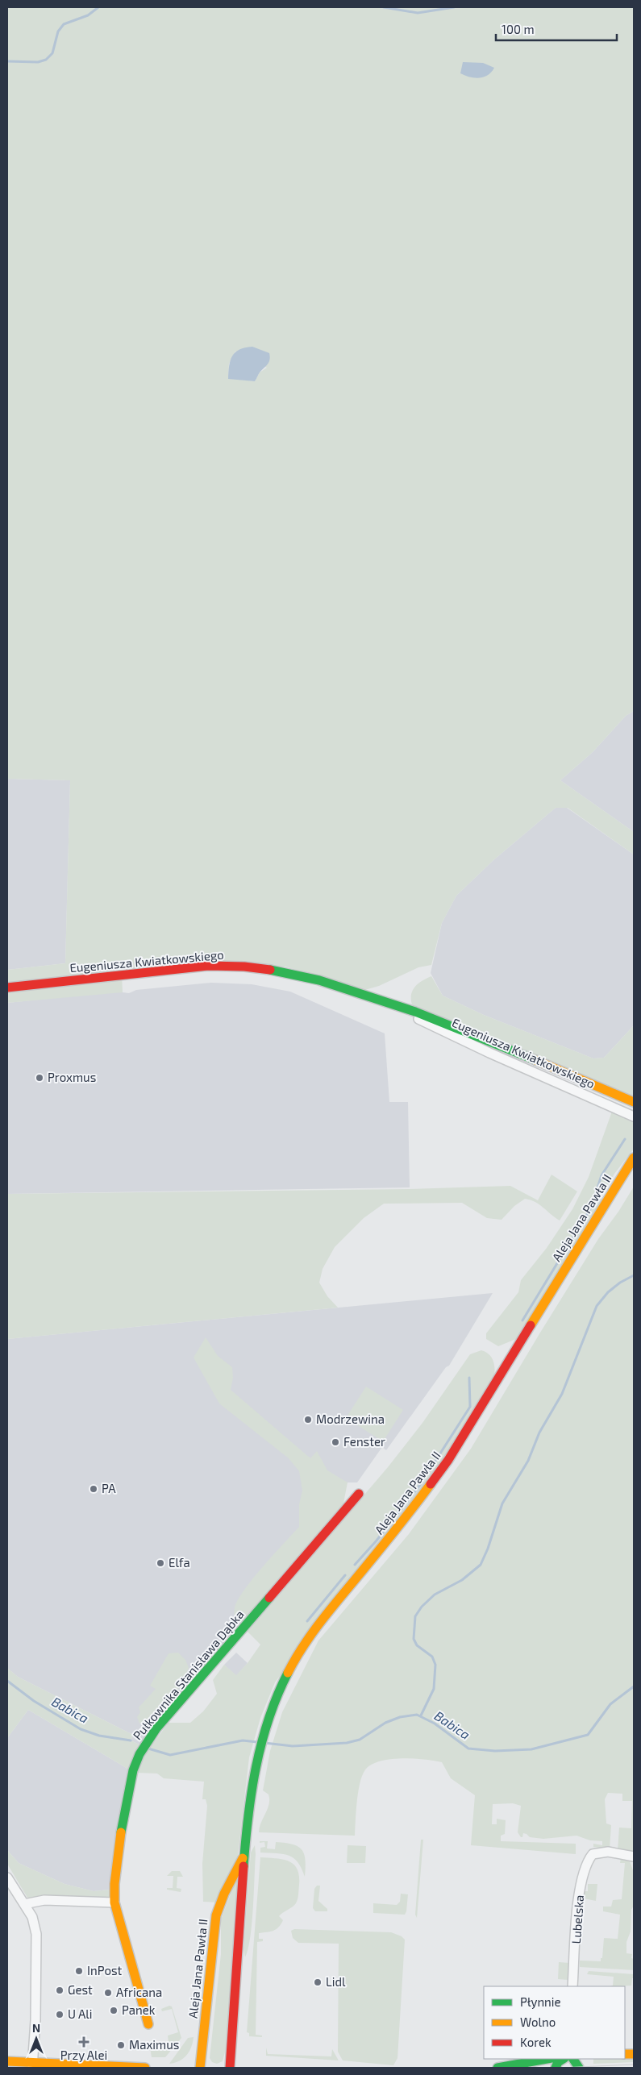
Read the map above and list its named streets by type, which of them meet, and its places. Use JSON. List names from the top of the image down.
{
  "streets": {
    "street": [
      "Eugeniusza Kwiatkowskiego",
      "Aleja Jana Pawła II",
      "Pułkownika Stanisława Dąbka",
      "Lubelska"
    ]
  },
  "water": ["Babica"],
  "places": {
    "other": [
      "Proxmus",
      "Modrzewina",
      "Fenster",
      "PA",
      "Elfa",
      "InPost",
      "Lidl",
      "Gest",
      "Africana",
      "Panek",
      "U Ali",
      "Maximus"
    ],
    "health": ["Przy Alei"]
  },
  "legend": ["Płynnie", "Wolno", "Korek"],
  "scale_bar": "100 m",
  "north": "top"
}
